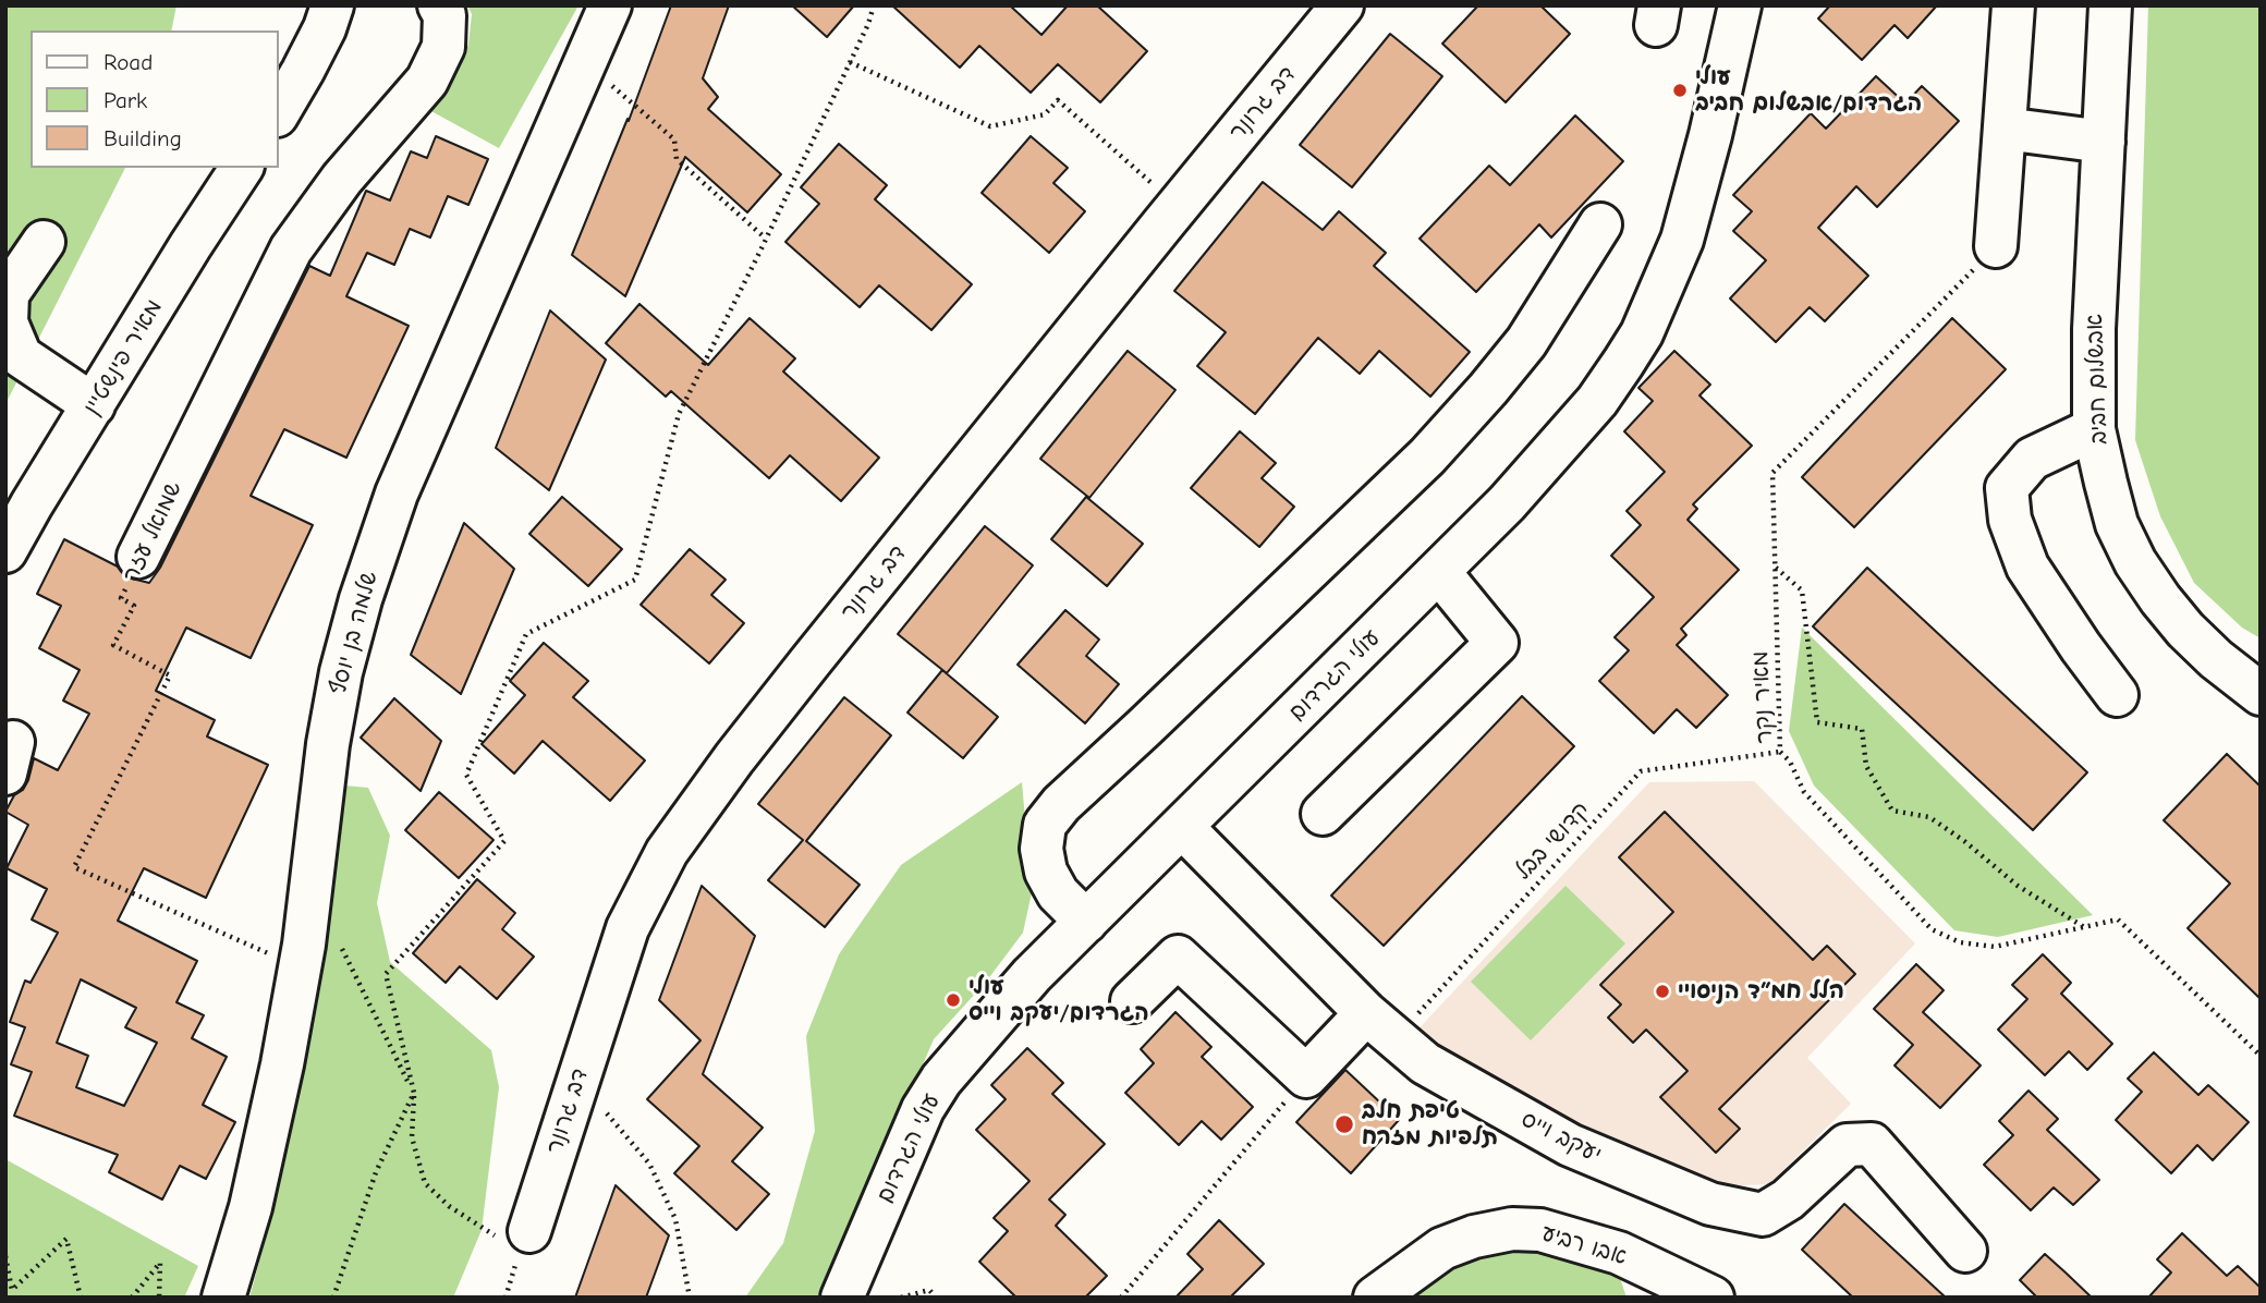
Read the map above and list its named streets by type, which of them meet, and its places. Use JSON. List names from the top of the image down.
{
  "streets": {
    "street": [
      "דב גרונר",
      "מאיר פינשטיין",
      "אבשלום חביב",
      "שמואל עזר",
      "שלמה בן יוסף",
      "עולי הגרדום",
      "יעקב וייס",
      "אבו רביע"
    ],
    "path": ["מאיר נקר", "קדושי בבל"]
  },
  "crossings": [
    ["שמואל עזר", "שלמה בן יוסף"],
    ["עולי הגרדום", "יעקב וייס"],
    ["מאיר נקר", "קדושי בבל"],
    ["קדושי בבל", "יעקב וייס"]
  ],
  "places": [
    "עולי הגרדום/אבשלום חביב",
    "הלל חמ״ד הניסויי",
    "עולי הגרדום/יעקב וייס",
    "טיפת חלב תלפיות מזרח"
  ],
  "legend": ["Road", "Park", "Building"]
}
